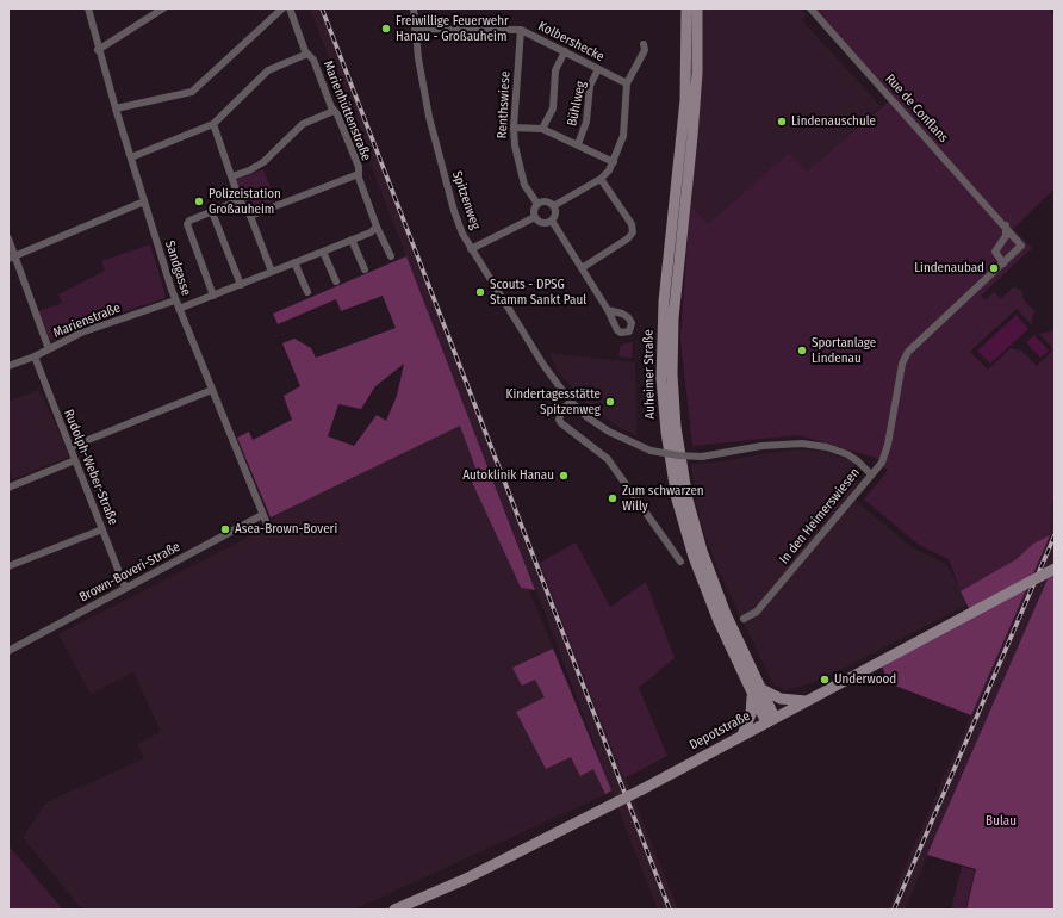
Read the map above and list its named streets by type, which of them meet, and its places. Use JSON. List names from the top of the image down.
{
  "streets": {
    "main road": ["Auheimer Straße", "Depotstraße"],
    "street": [
      "Kolbershecke",
      "Bühlweg",
      "Renthswiese",
      "Rue de Conflans",
      "Marienhüttenstraße",
      "Spitzenweg",
      "Sandgasse",
      "Marienstraße",
      "Rudolph-Weber-Straße",
      "In den Heimerswiesen",
      "Brown-Boveri-Straße"
    ]
  },
  "crossings": [
    ["Kolbershecke", "Bühlweg"],
    ["Kolbershecke", "Renthswiese"],
    ["Kolbershecke", "Spitzenweg"],
    ["Rue de Conflans", "In den Heimerswiesen"],
    ["Spitzenweg", "In den Heimerswiesen"],
    ["Sandgasse", "Marienstraße"],
    ["Sandgasse", "Brown-Boveri-Straße"],
    ["Marienstraße", "Rudolph-Weber-Straße"],
    ["Auheimer Straße", "Depotstraße"],
    ["Rudolph-Weber-Straße", "Brown-Boveri-Straße"]
  ],
  "parks": ["Bulau"],
  "places": [
    "Freiwillige Feuerwehr Hanau - Großauheim",
    "Lindenauschule",
    "Polizeistation Großauheim",
    "Lindenaubad",
    "Scouts - DPSG Stamm Sankt Paul",
    "Sportanlage Lindenau",
    "Kindertagesstätte Spitzenweg",
    "Autoklinik Hanau",
    "Zum schwarzen Willy",
    "Asea-Brown-Boveri",
    "Underwood"
  ]
}
